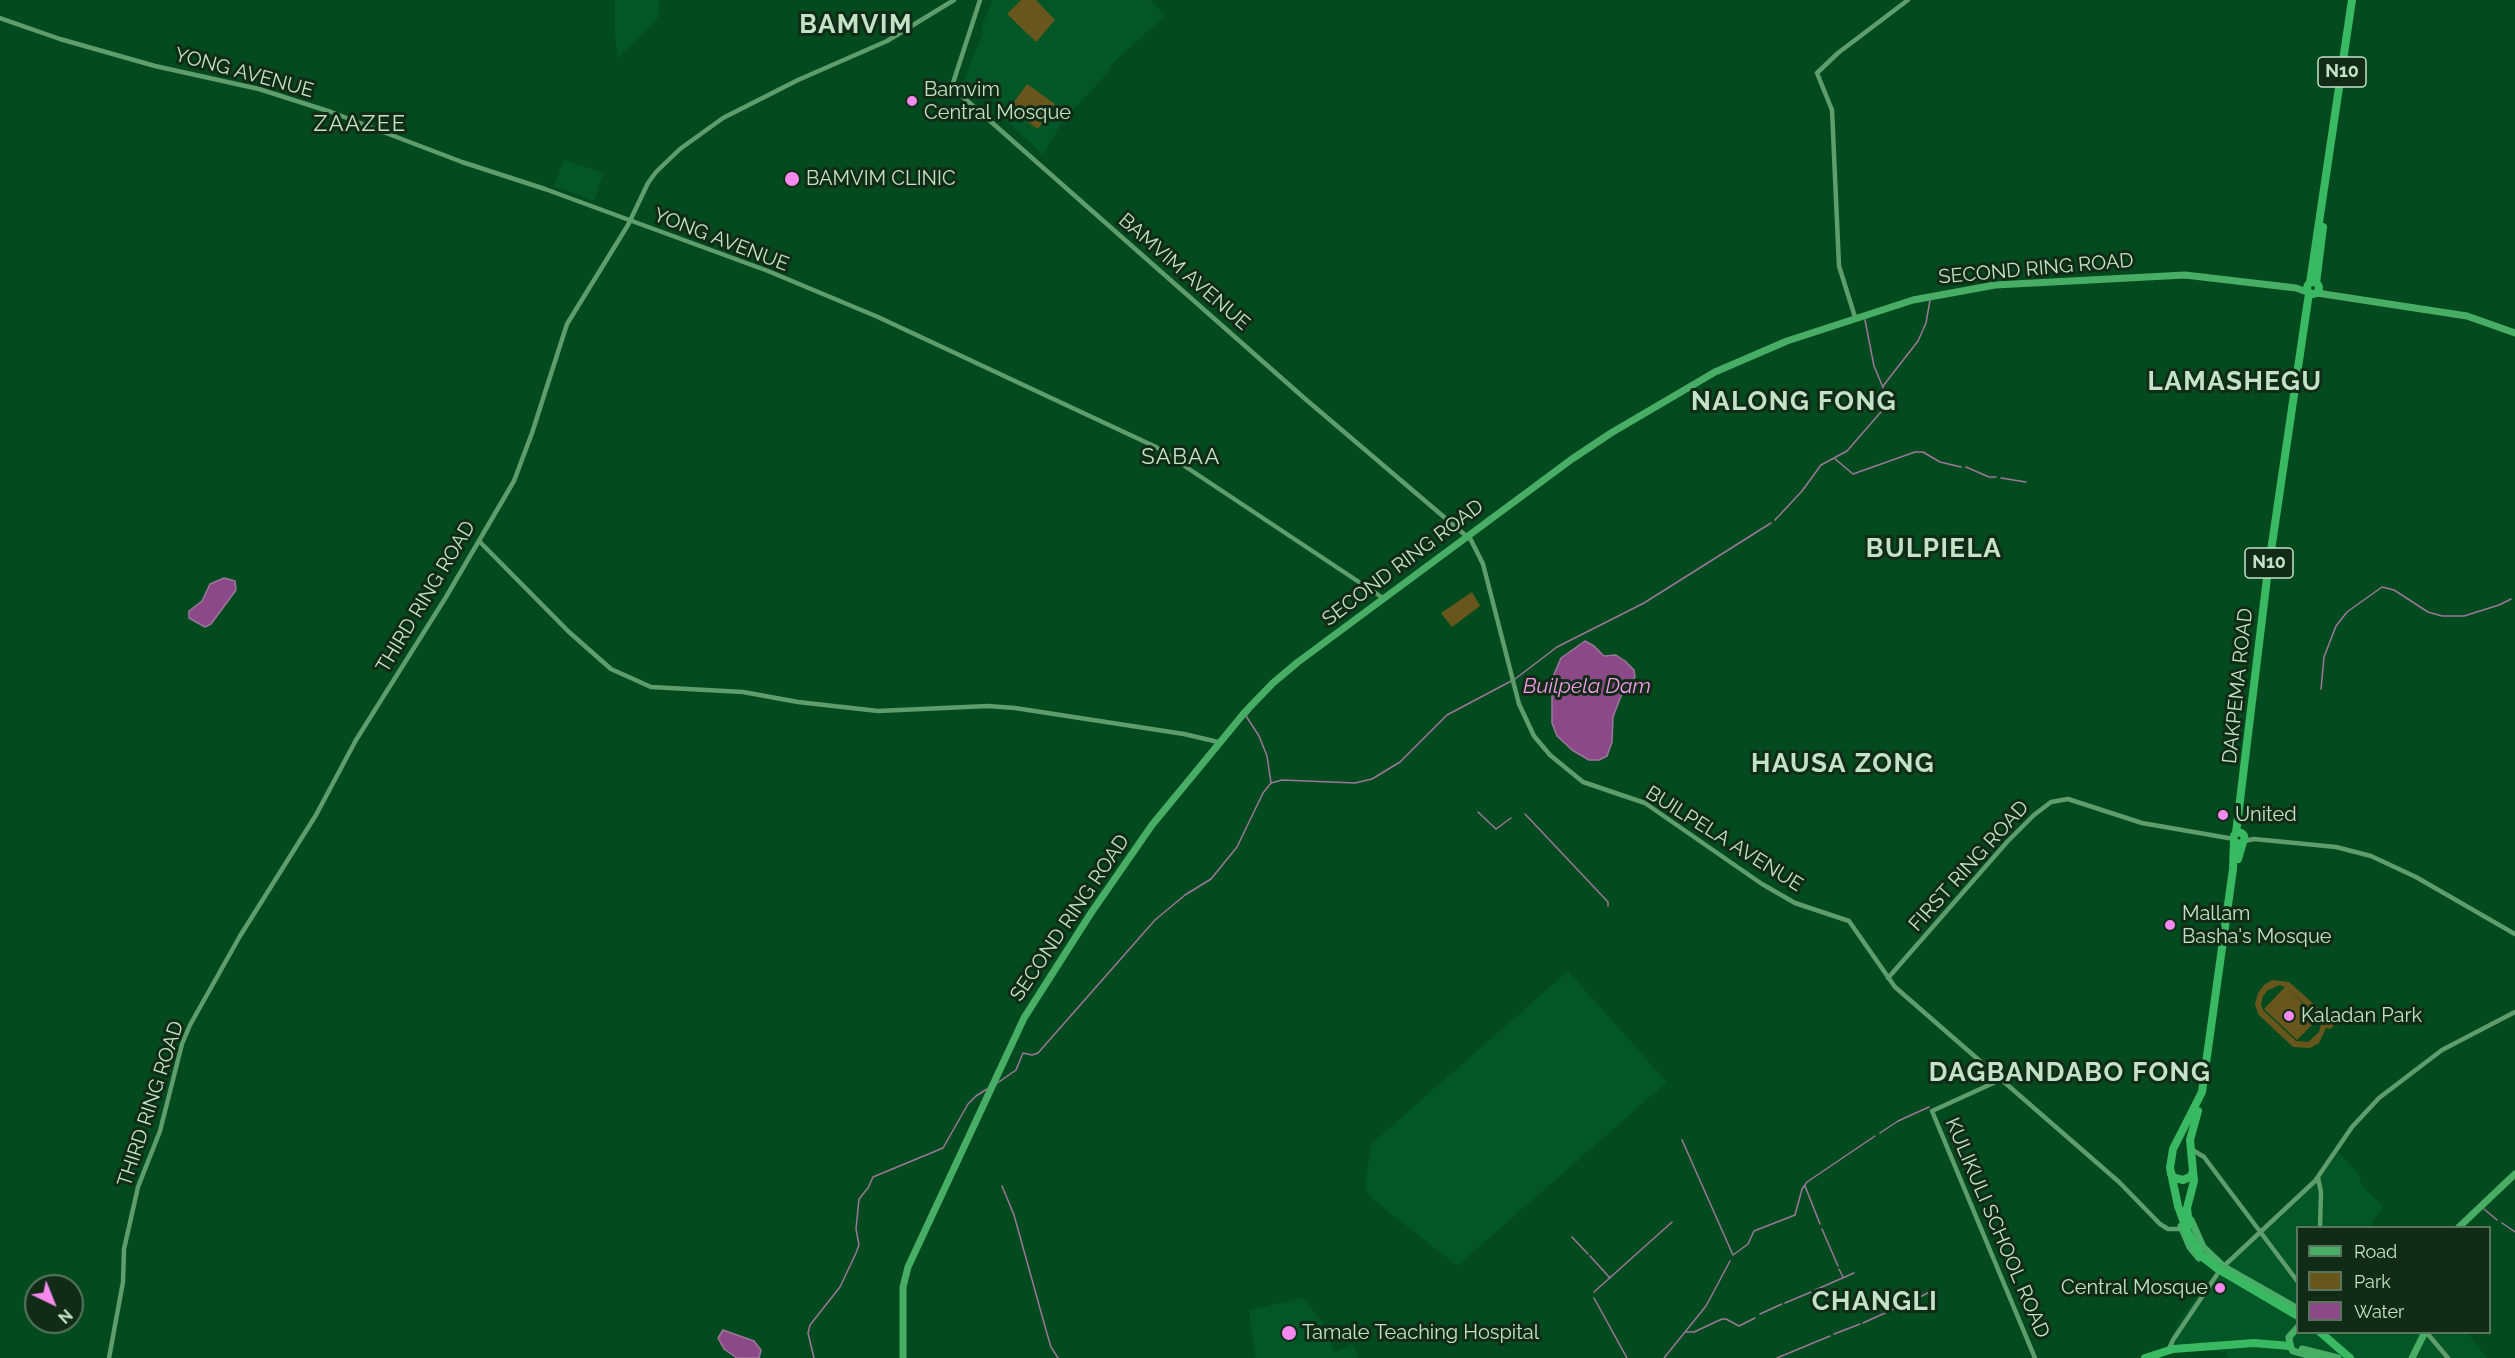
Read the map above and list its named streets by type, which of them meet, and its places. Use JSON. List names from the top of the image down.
{
  "streets": {
    "highway": ["N10", "DAKPEMA ROAD"],
    "main road": ["SECOND RING ROAD"],
    "street": [
      "YONG AVENUE",
      "BAMVIM AVENUE",
      "THIRD RING ROAD",
      "BUILPELA AVENUE",
      "FIRST RING ROAD",
      "KULIKULI SCHOOL ROAD"
    ]
  },
  "crossings": [
    ["N10", "SECOND RING ROAD"],
    ["N10", "DAKPEMA ROAD"],
    ["YONG AVENUE", "SECOND RING ROAD"],
    ["YONG AVENUE", "THIRD RING ROAD"],
    ["SECOND RING ROAD", "BAMVIM AVENUE"],
    ["SECOND RING ROAD", "DAKPEMA ROAD"],
    ["SECOND RING ROAD", "BUILPELA AVENUE"],
    ["BAMVIM AVENUE", "BUILPELA AVENUE"],
    ["DAKPEMA ROAD", "FIRST RING ROAD"],
    ["BUILPELA AVENUE", "FIRST RING ROAD"],
    ["BUILPELA AVENUE", "KULIKULI SCHOOL ROAD"]
  ],
  "districts": [
    "BAMVIM",
    "ZAAZEE",
    "LAMASHEGU",
    "NALONG FONG",
    "SABAA",
    "BULPIELA",
    "HAUSA ZONG",
    "DAGBANDABO FONG",
    "CHANGLI"
  ],
  "water": ["Builpela Dam"],
  "places": [
    "Bamvim Central Mosque",
    "BAMVIM CLINIC",
    "United",
    "Mallam Basha's Mosque",
    "Kaladan Park",
    "Central Mosque",
    "Tamale Teaching Hospital"
  ],
  "legend": ["Road", "Park", "Water"],
  "north": "bottom right"
}
